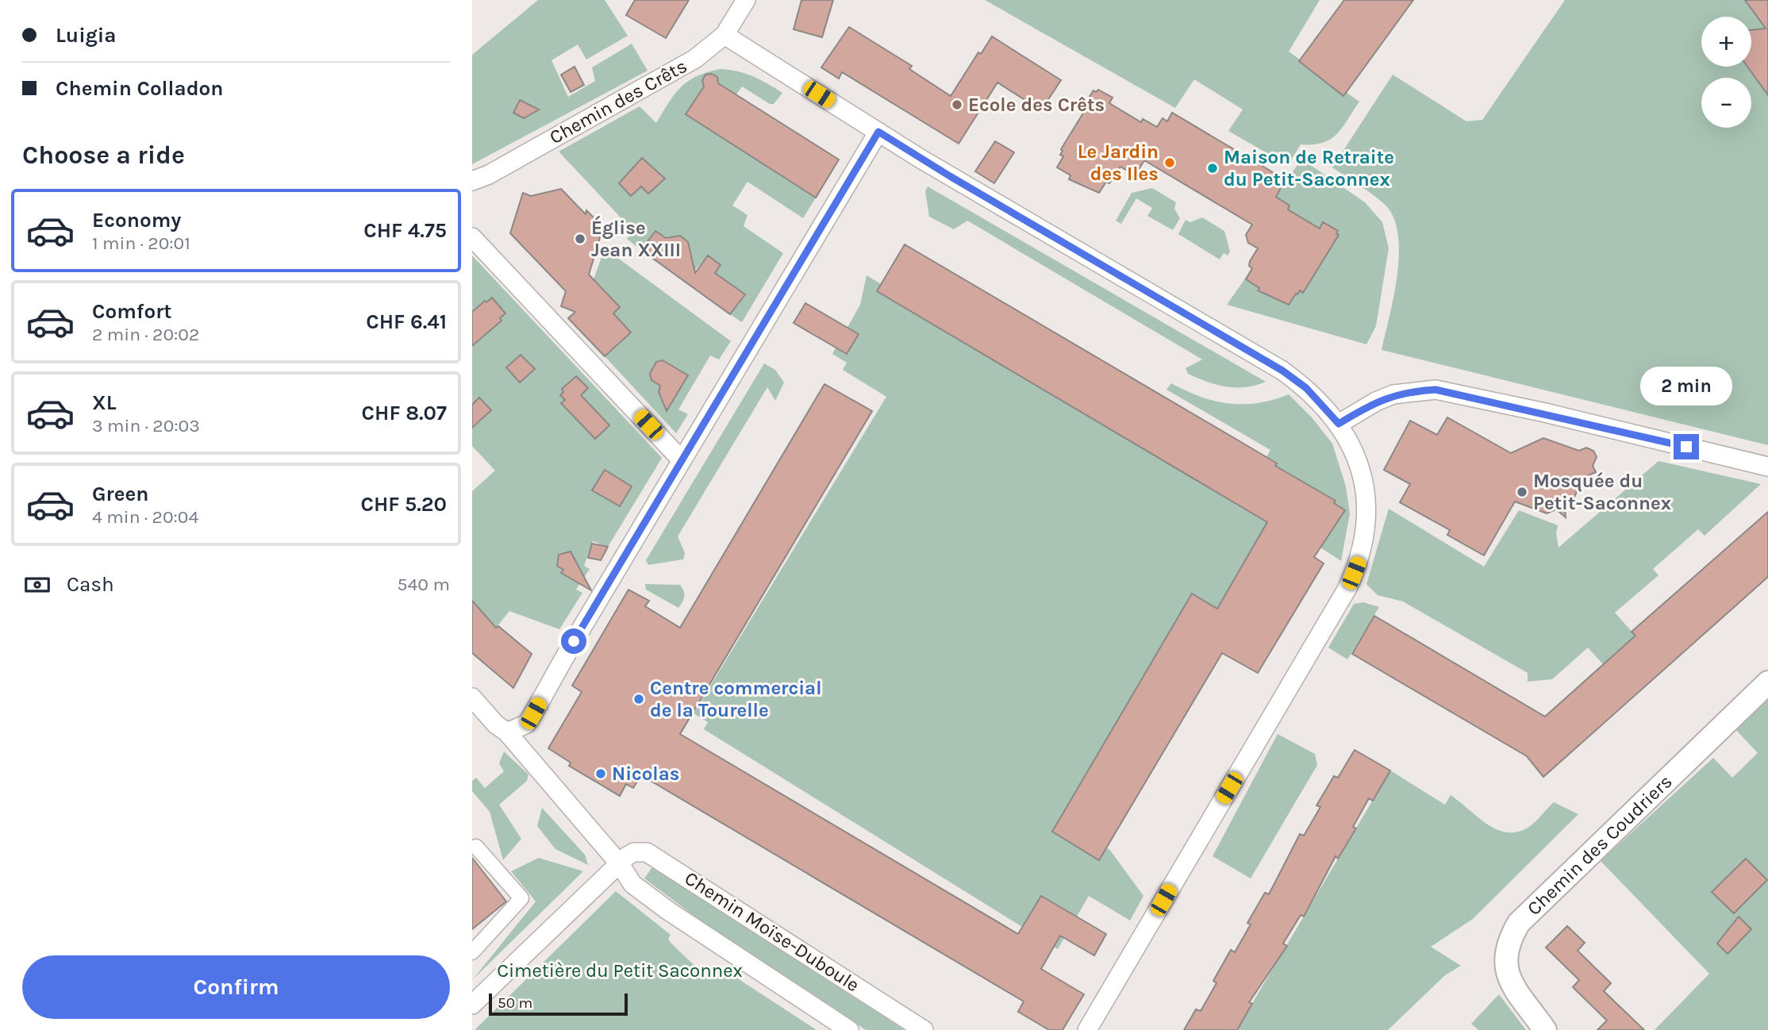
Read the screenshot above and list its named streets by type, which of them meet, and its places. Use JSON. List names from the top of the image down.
{
  "streets": {
    "street": ["Chemin des Crêts", "Chemin des Coudriers", "Chemin Moïse-Duboule"]
  },
  "parks": ["Cimetière du Petit Saconnex"],
  "places": [
    "Ecole des Crêts",
    "Le Jardin des Iles",
    "Maison de Retraite du Petit-Saconnex",
    "Église Jean XXIII",
    "Mosquée du Petit-Saconnex",
    "Centre commercial de la Tourelle",
    "Nicolas"
  ],
  "scale_bar": "50 m",
  "page": {
    "banner": ["Luigia", "Chemin Colladon"],
    "map_buttons": ["+", "−"],
    "heading": "Choose a ride",
    "list": [
      {
        "name": "Economy",
        "note": "1 min · 20:01",
        "value": "CHF 4.75"
      },
      {
        "name": "Comfort",
        "note": "2 min · 20:02",
        "value": "CHF 6.41"
      },
      {
        "name": "XL",
        "note": "3 min · 20:03",
        "value": "CHF 8.07"
      },
      {
        "name": "Green",
        "note": "4 min · 20:04",
        "value": "CHF 5.20"
      }
    ],
    "bubble": "2 min",
    "pay": ["Cash", "540 m"],
    "buttons": "Confirm",
    "scale": "50 m"
  }
}
